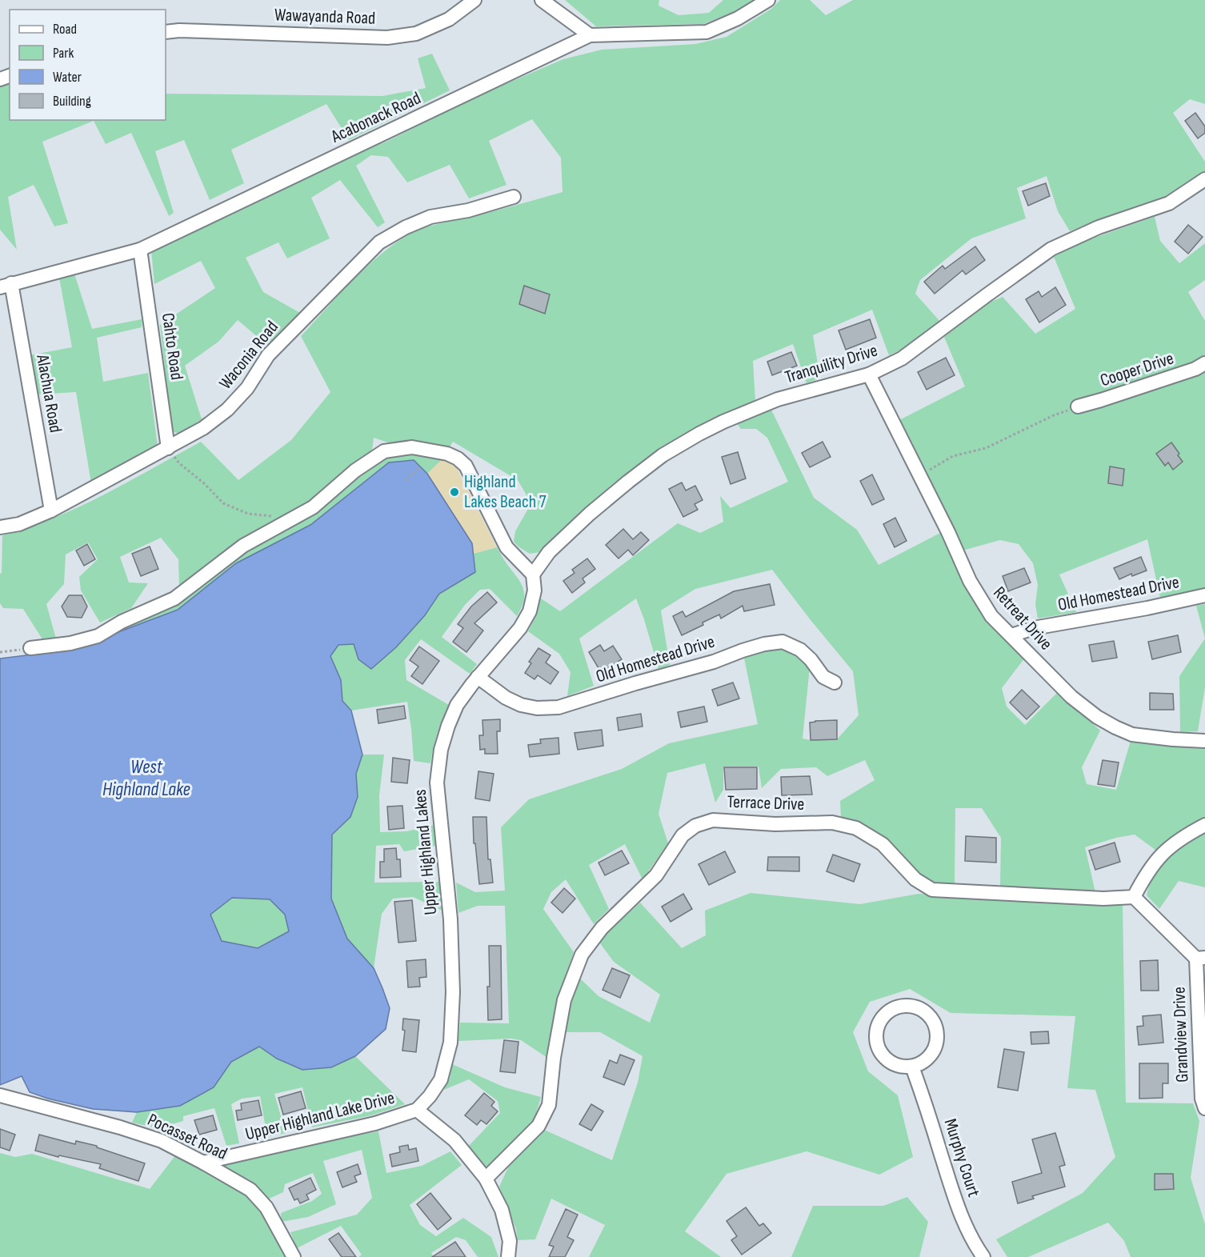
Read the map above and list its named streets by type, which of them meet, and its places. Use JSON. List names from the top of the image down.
{
  "streets": {
    "street": [
      "Wawayanda Road",
      "Acabonack Road",
      "Cahto Road",
      "Waconia Road",
      "Tranquility Drive",
      "Cooper Drive",
      "Alachua Road",
      "Old Homestead Drive",
      "Retreat Drive",
      "Terrace Drive",
      "Upper Highland Lakes",
      "Grandview Drive",
      "Upper Highland Lake Drive",
      "Pocasset Road",
      "Murphy Court"
    ]
  },
  "crossings": [
    ["Acabonack Road", "Cahto Road"],
    ["Acabonack Road", "Alachua Road"],
    ["Cahto Road", "Waconia Road"],
    ["Waconia Road", "Alachua Road"],
    ["Tranquility Drive", "Retreat Drive"],
    ["Tranquility Drive", "Upper Highland Lakes"],
    ["Old Homestead Drive", "Retreat Drive"],
    ["Old Homestead Drive", "Upper Highland Lakes"],
    ["Terrace Drive", "Grandview Drive"],
    ["Upper Highland Lakes", "Upper Highland Lake Drive"],
    ["Upper Highland Lake Drive", "Pocasset Road"]
  ],
  "water": ["West Highland Lake"],
  "places": ["Highland Lakes Beach 7"],
  "legend": [
    "Road",
    "Park",
    "Water",
    "Building"
  ]
}
